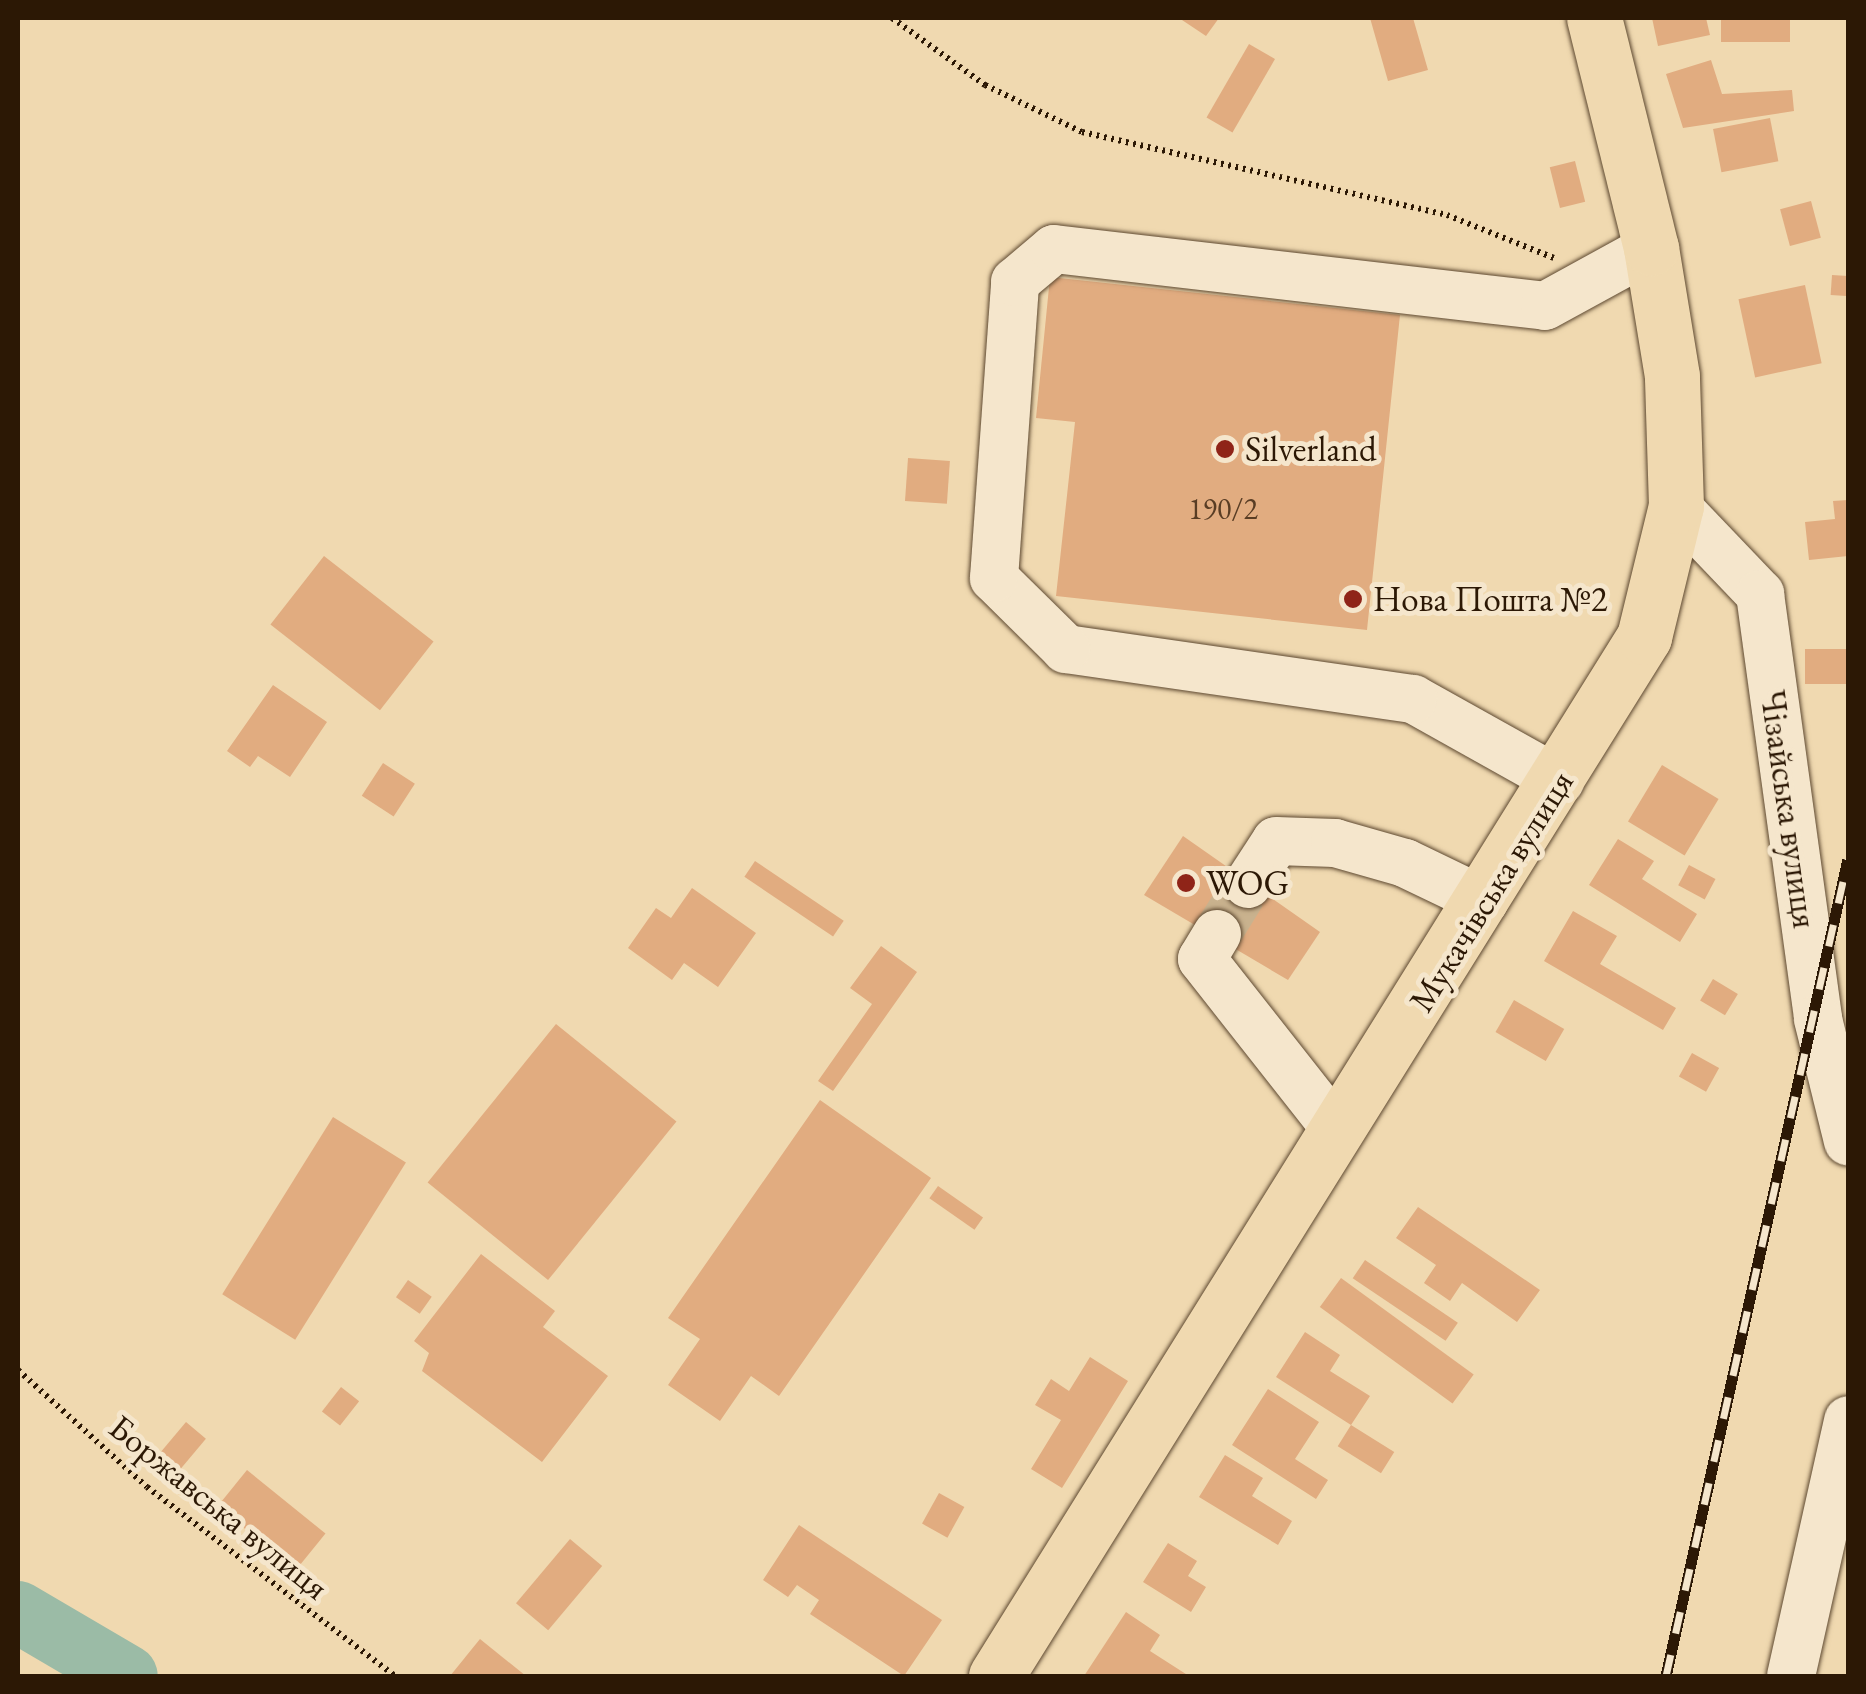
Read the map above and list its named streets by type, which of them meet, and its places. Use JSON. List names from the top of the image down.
{
  "streets": {
    "highway": ["Мукачівська вулиця"],
    "street": ["Чізайська вулиця"],
    "path": ["Боржавська вулиця"]
  },
  "crossings": [
    ["Чізайська вулиця", "Мукачівська вулиця"]
  ],
  "places": ["Silverland", "Нова Пошта №2", "WOG"],
  "house_numbers": ["190/2"]
}
